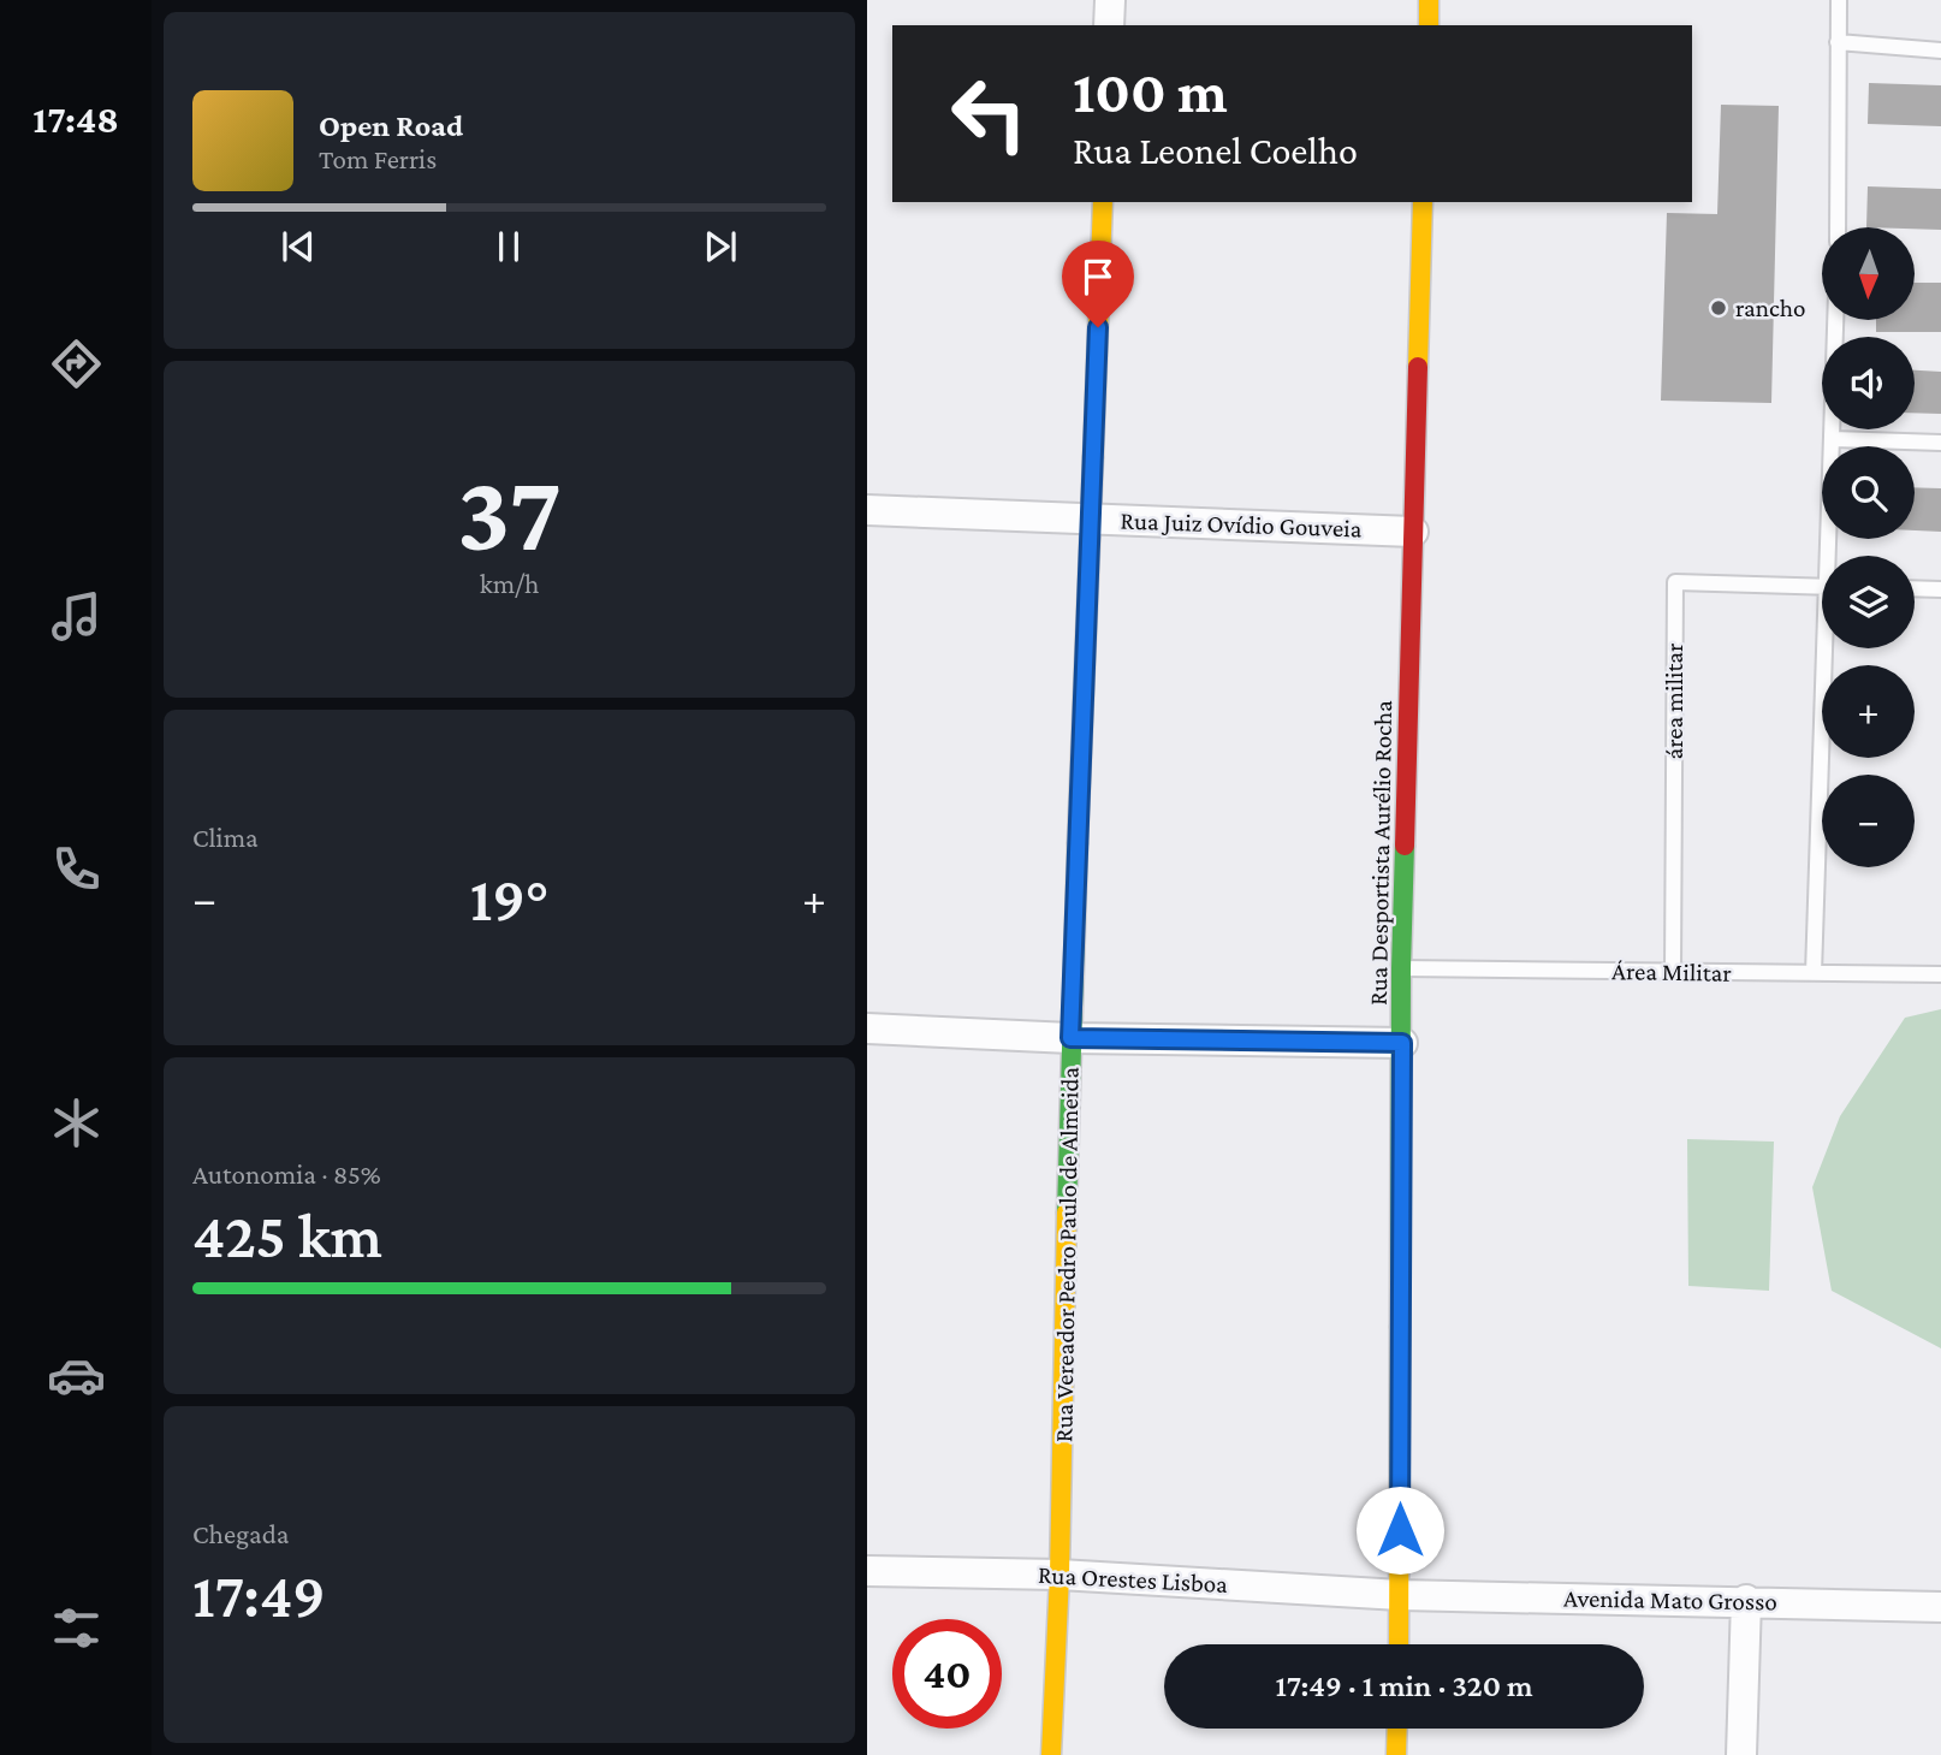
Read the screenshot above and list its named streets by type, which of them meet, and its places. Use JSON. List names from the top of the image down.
{
  "streets": {
    "street": [
      "Rua Juiz Ovídio Gouveia",
      "Rua Desportista Aurélio Rocha",
      "Rua Vereador Pedro Paulo de Almeida",
      "Rua Orestes Lisboa",
      "Avenida Mato Grosso"
    ],
    "lane": ["área militar", "Área Militar"]
  },
  "crossings": [
    ["Rua Juiz Ovídio Gouveia", "Rua Desportista Aurélio Rocha"],
    ["Rua Juiz Ovídio Gouveia", "Rua Vereador Pedro Paulo de Almeida"],
    ["área militar", "Área Militar"],
    ["Rua Desportista Aurélio Rocha", "Área Militar"],
    ["Rua Desportista Aurélio Rocha", "Rua Orestes Lisboa"],
    ["Rua Desportista Aurélio Rocha", "Avenida Mato Grosso"],
    ["Rua Vereador Pedro Paulo de Almeida", "Rua Orestes Lisboa"],
    ["Rua Orestes Lisboa", "Avenida Mato Grosso"]
  ],
  "places": ["rancho"],
  "north": "bottom",
  "page": {
    "tabs": "17:48",
    "turn": ["100 m", "Rua Leonel Coelho"],
    "song": ["Open Road", "Tom Ferris"],
    "map_buttons": ["+", "−"],
    "tile": [
      ["37", "km/h"],
      "Clima",
      ["Autonomia · 85%", "425 km"],
      ["Chegada", "17:49"]
    ],
    "heat": ["−", "19°", "+"],
    "limit": "40",
    "trip": "17:49 · 1 min · 320 m"
  }
}
